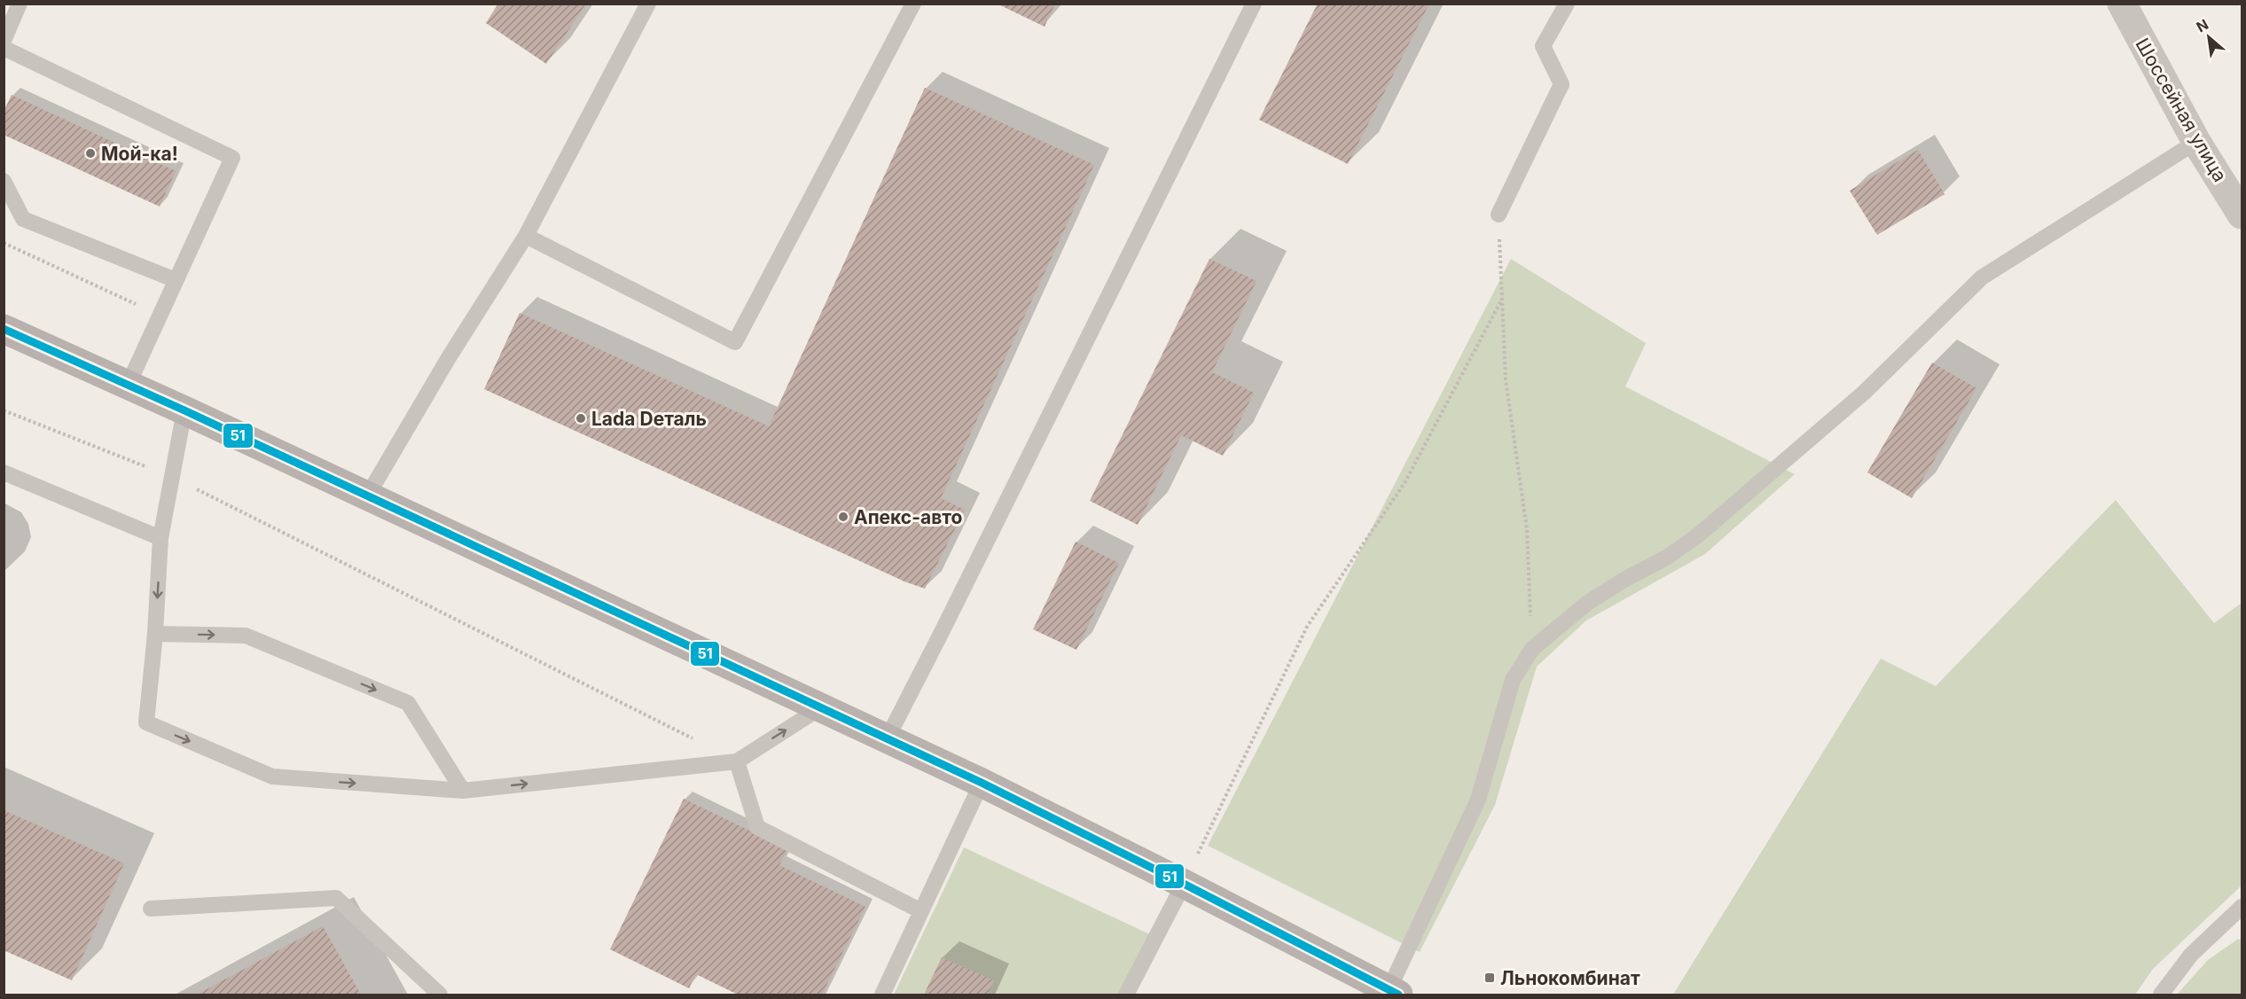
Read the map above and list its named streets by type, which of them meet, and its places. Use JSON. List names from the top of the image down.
{
  "streets": {
    "street": ["Шоссейная улица"]
  },
  "places": {
    "other": ["Мой-ка!", "Lada Dеталь", "Апекс-авто"],
    "transit": ["Льнокомбинат"]
  },
  "lines": ["transit line 51"],
  "north": "top left"
}
